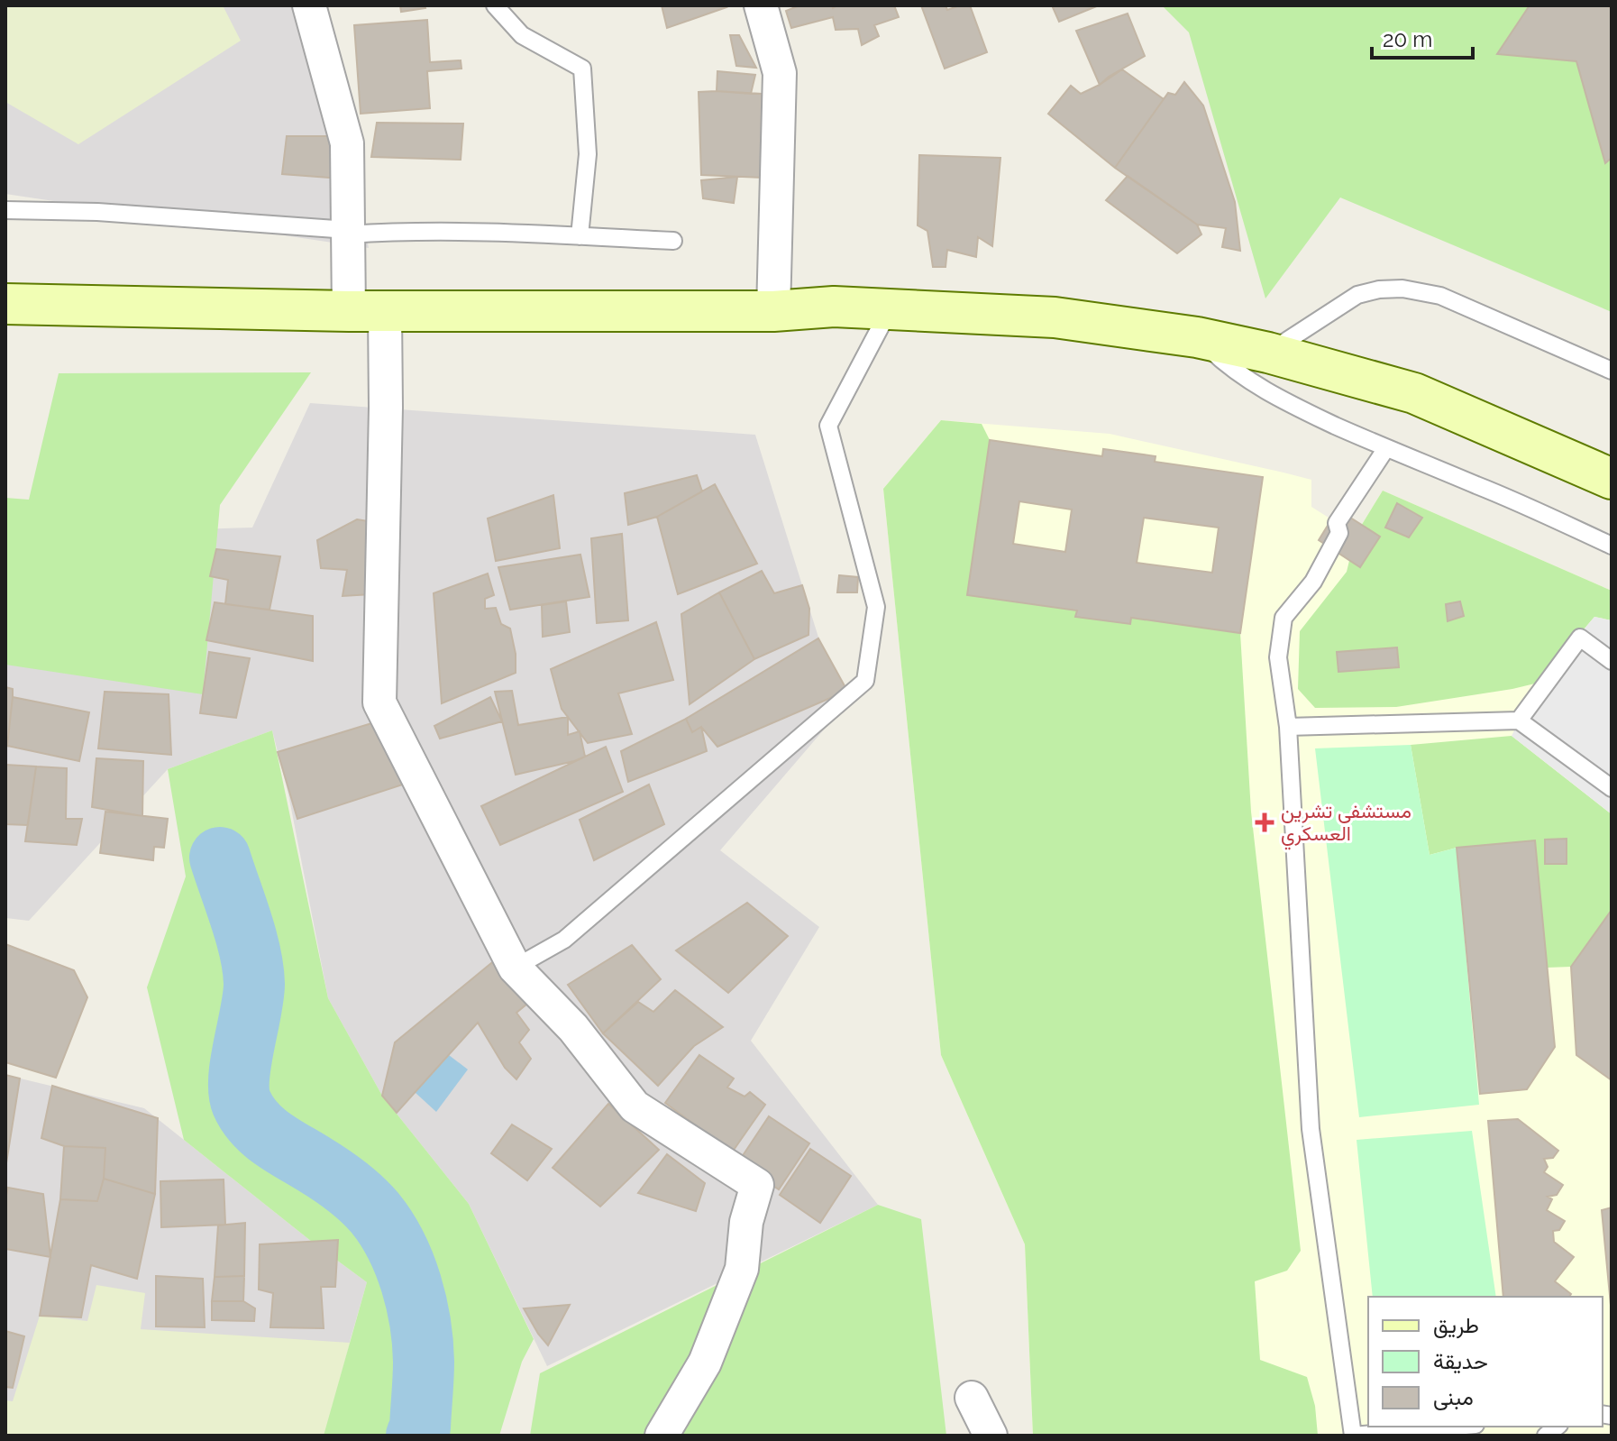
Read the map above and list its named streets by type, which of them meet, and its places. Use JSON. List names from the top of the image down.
{
  "places": {
    "health": ["مستشفى تشرين العسكري"]
  },
  "legend": ["طريق", "حديقة", "مبنى"],
  "scale_bar": "20 m"
}
